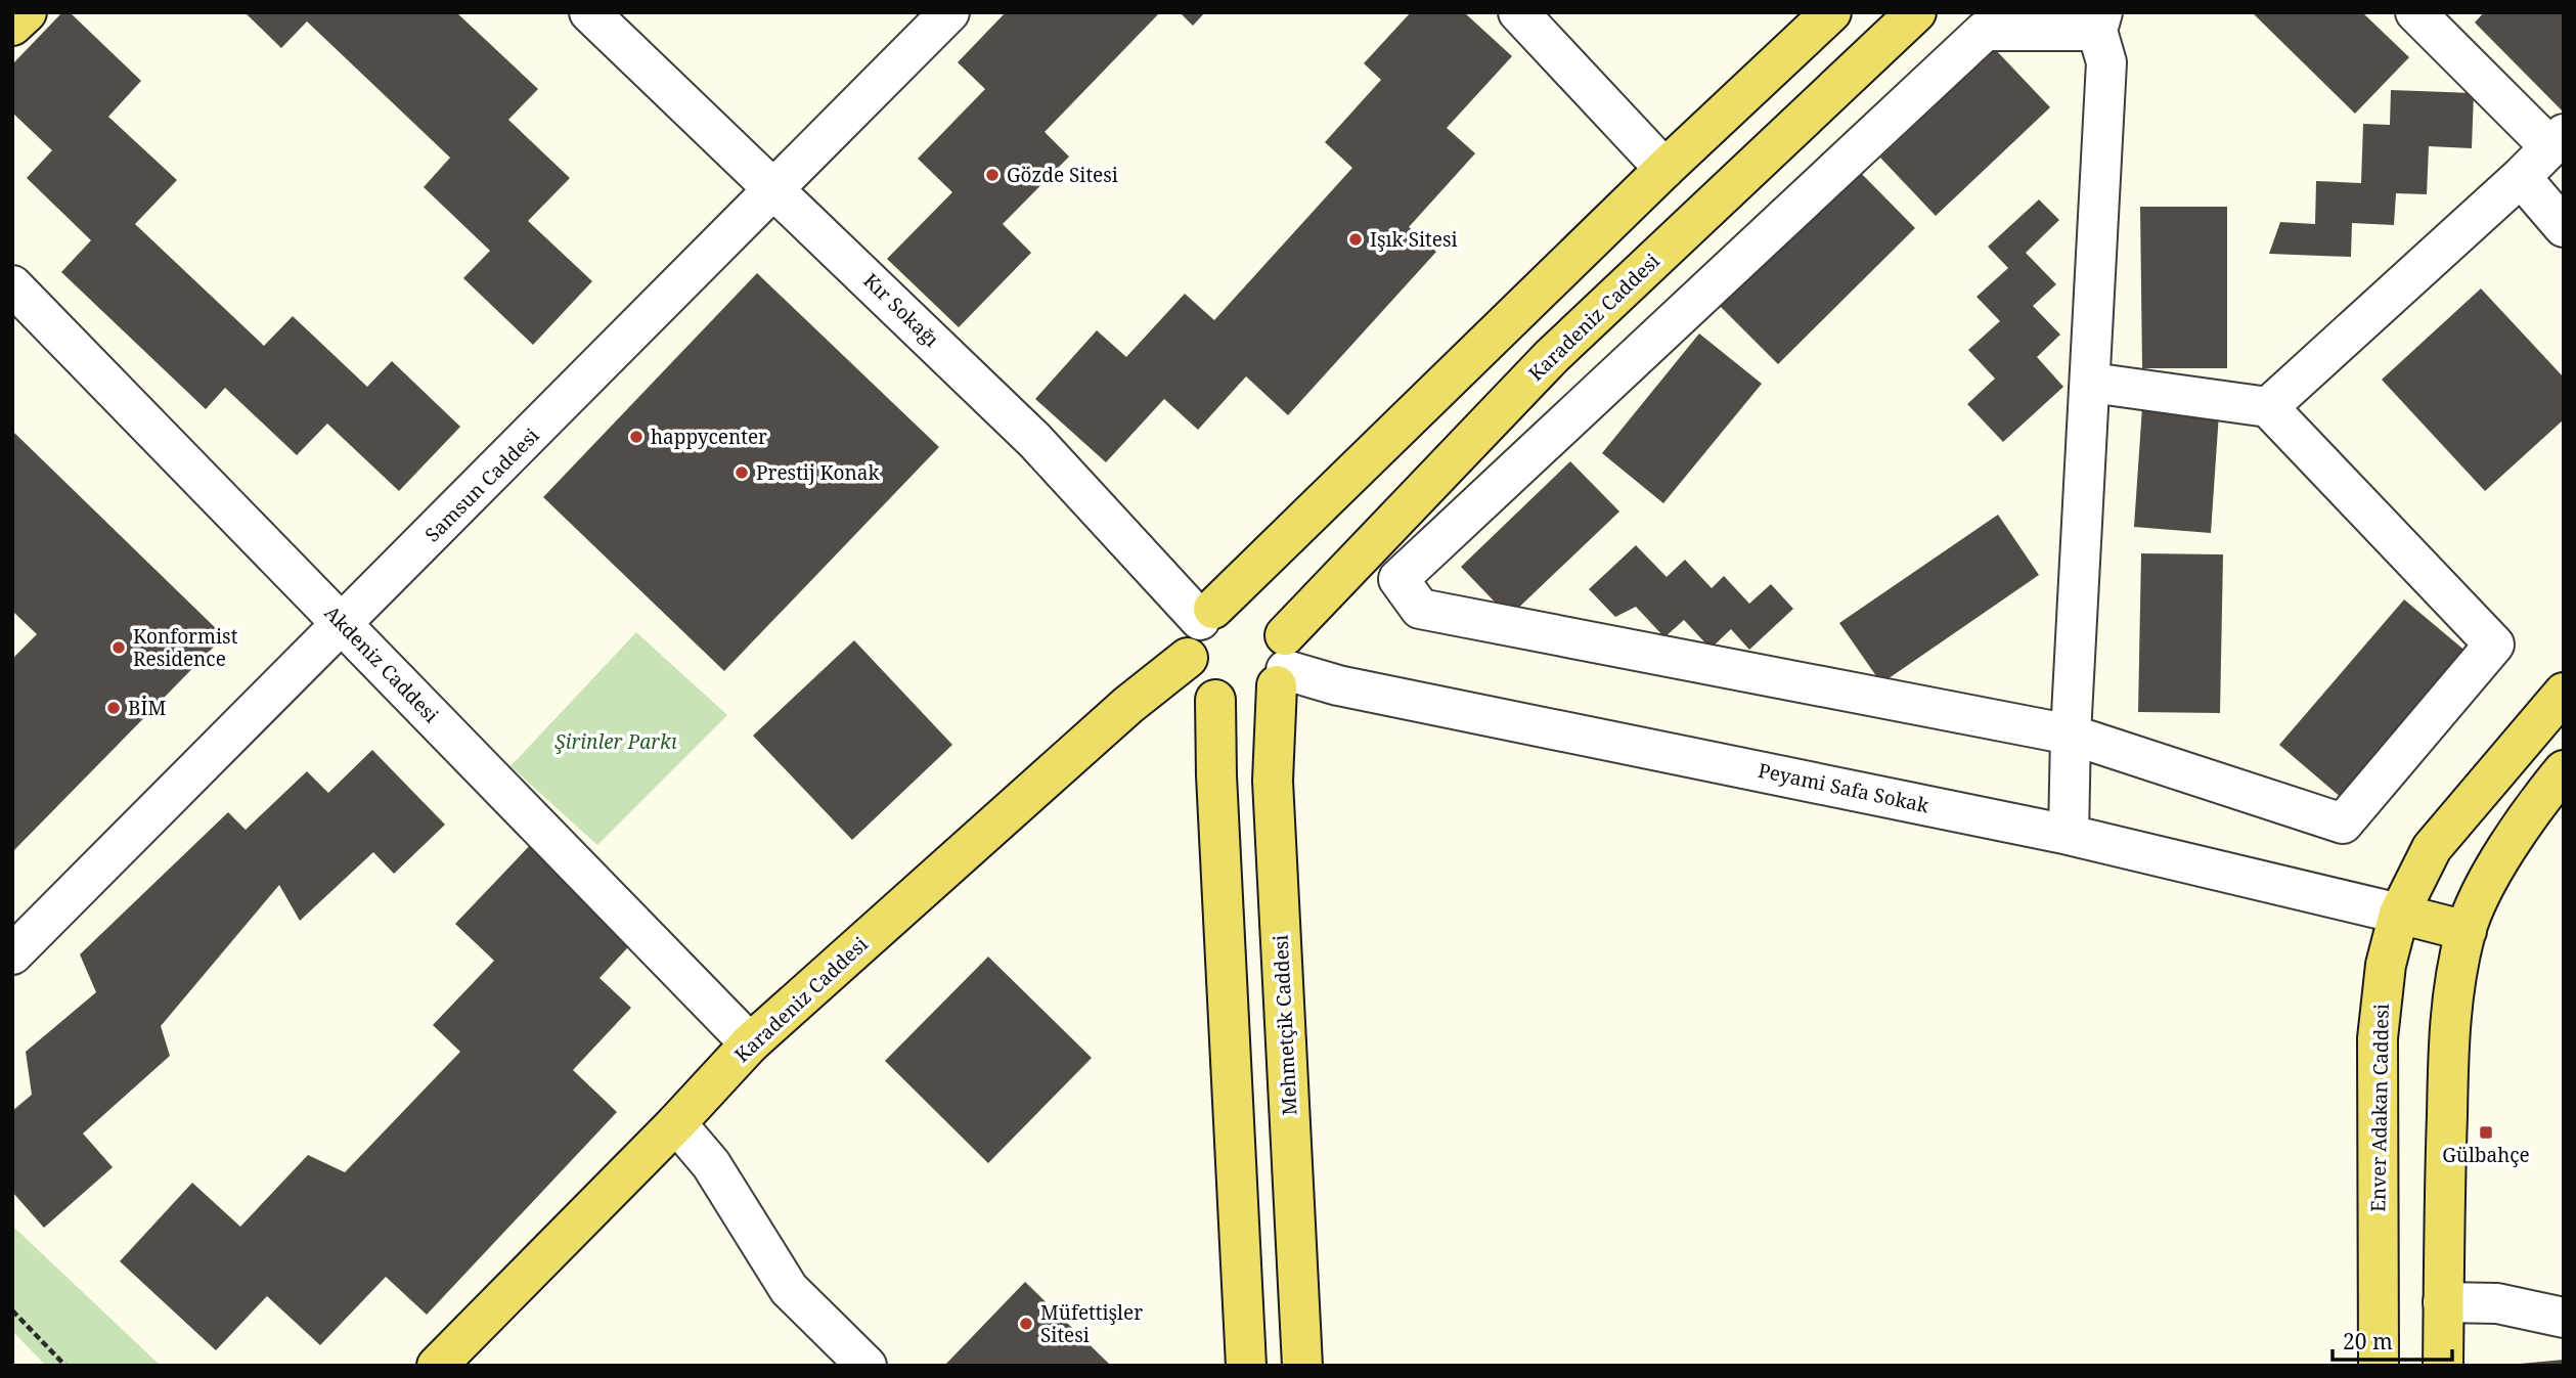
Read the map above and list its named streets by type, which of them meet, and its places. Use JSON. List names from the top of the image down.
{
  "streets": {
    "main road": ["Karadeniz Caddesi", "Mehmetçik Caddesi", "Enver Adakan Caddesi"],
    "street": [
      "Kır Sokağı",
      "Samsun Caddesi",
      "Akdeniz Caddesi",
      "Peyami Safa Sokak"
    ]
  },
  "crossings": [
    ["Kır Sokağı", "Karadeniz Caddesi"],
    ["Kır Sokağı", "Samsun Caddesi"],
    ["Kır Sokağı", "Peyami Safa Sokak"],
    ["Kır Sokağı", "Mehmetçik Caddesi"],
    ["Karadeniz Caddesi", "Akdeniz Caddesi"],
    ["Karadeniz Caddesi", "Peyami Safa Sokak"],
    ["Karadeniz Caddesi", "Mehmetçik Caddesi"],
    ["Samsun Caddesi", "Akdeniz Caddesi"],
    ["Peyami Safa Sokak", "Mehmetçik Caddesi"],
    ["Peyami Safa Sokak", "Enver Adakan Caddesi"]
  ],
  "parks": ["Şirinler Parkı"],
  "places": {
    "other": [
      "Gözde Sitesi",
      "Işık Sitesi",
      "happycenter",
      "Prestij Konak",
      "Konformist Residence",
      "BİM",
      "Müfettişler Sitesi"
    ],
    "transit": ["Gülbahçe"]
  },
  "scale_bar": "20 m"
}
